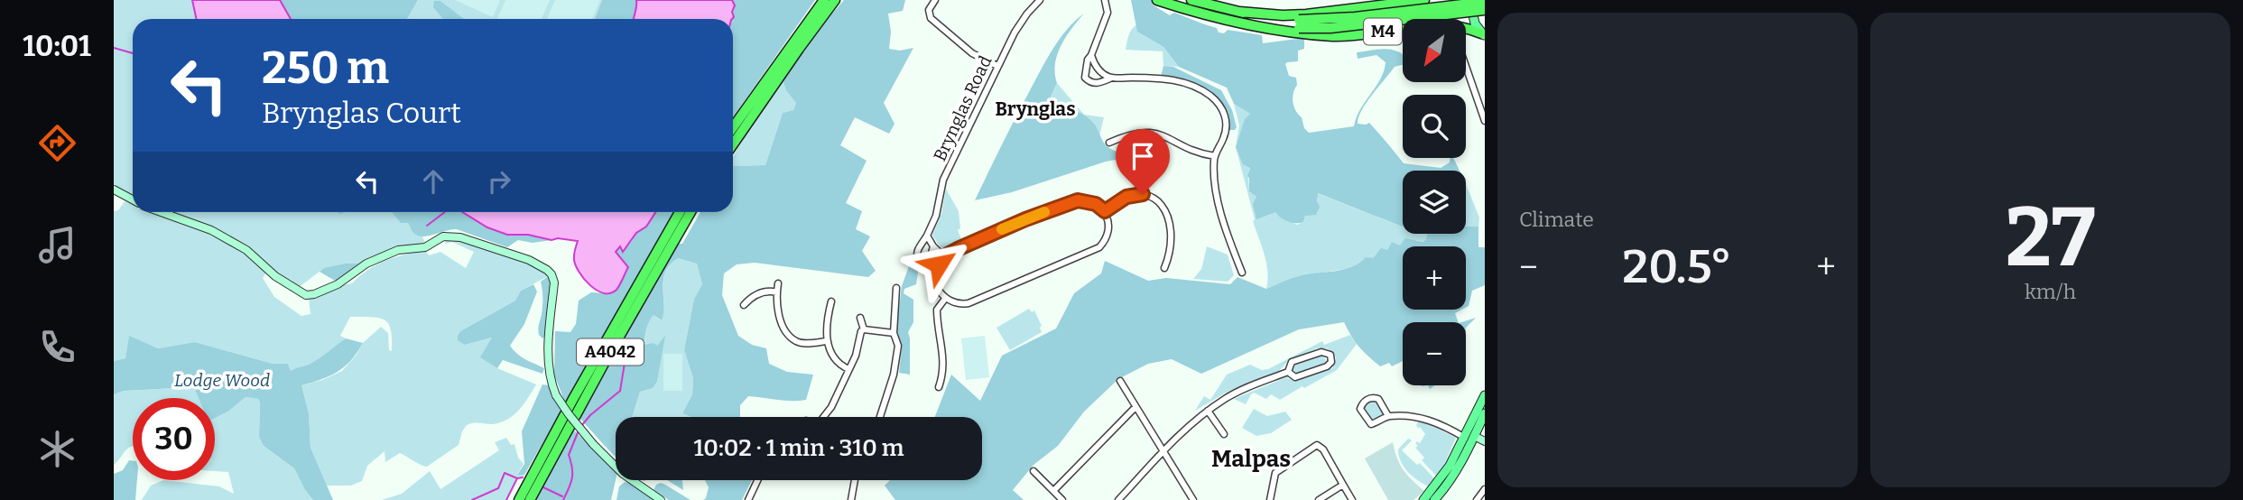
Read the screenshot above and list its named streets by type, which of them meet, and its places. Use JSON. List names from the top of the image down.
{
  "streets": {
    "highway": ["M4", "A4042"],
    "street": ["Brynglas Road"]
  },
  "districts": ["Brynglas", "Malpas"],
  "parks": ["Lodge Wood"],
  "north": "bottom left",
  "page": {
    "tabs": "10:01",
    "tile": [
      "Climate",
      ["27", "km/h"]
    ],
    "map_buttons": ["+", "−"],
    "turn": ["250 m", "Brynglas Court"],
    "heat": ["−", "20.5°", "+"],
    "limit": "30",
    "trip": "10:02 · 1 min · 310 m"
  }
}
